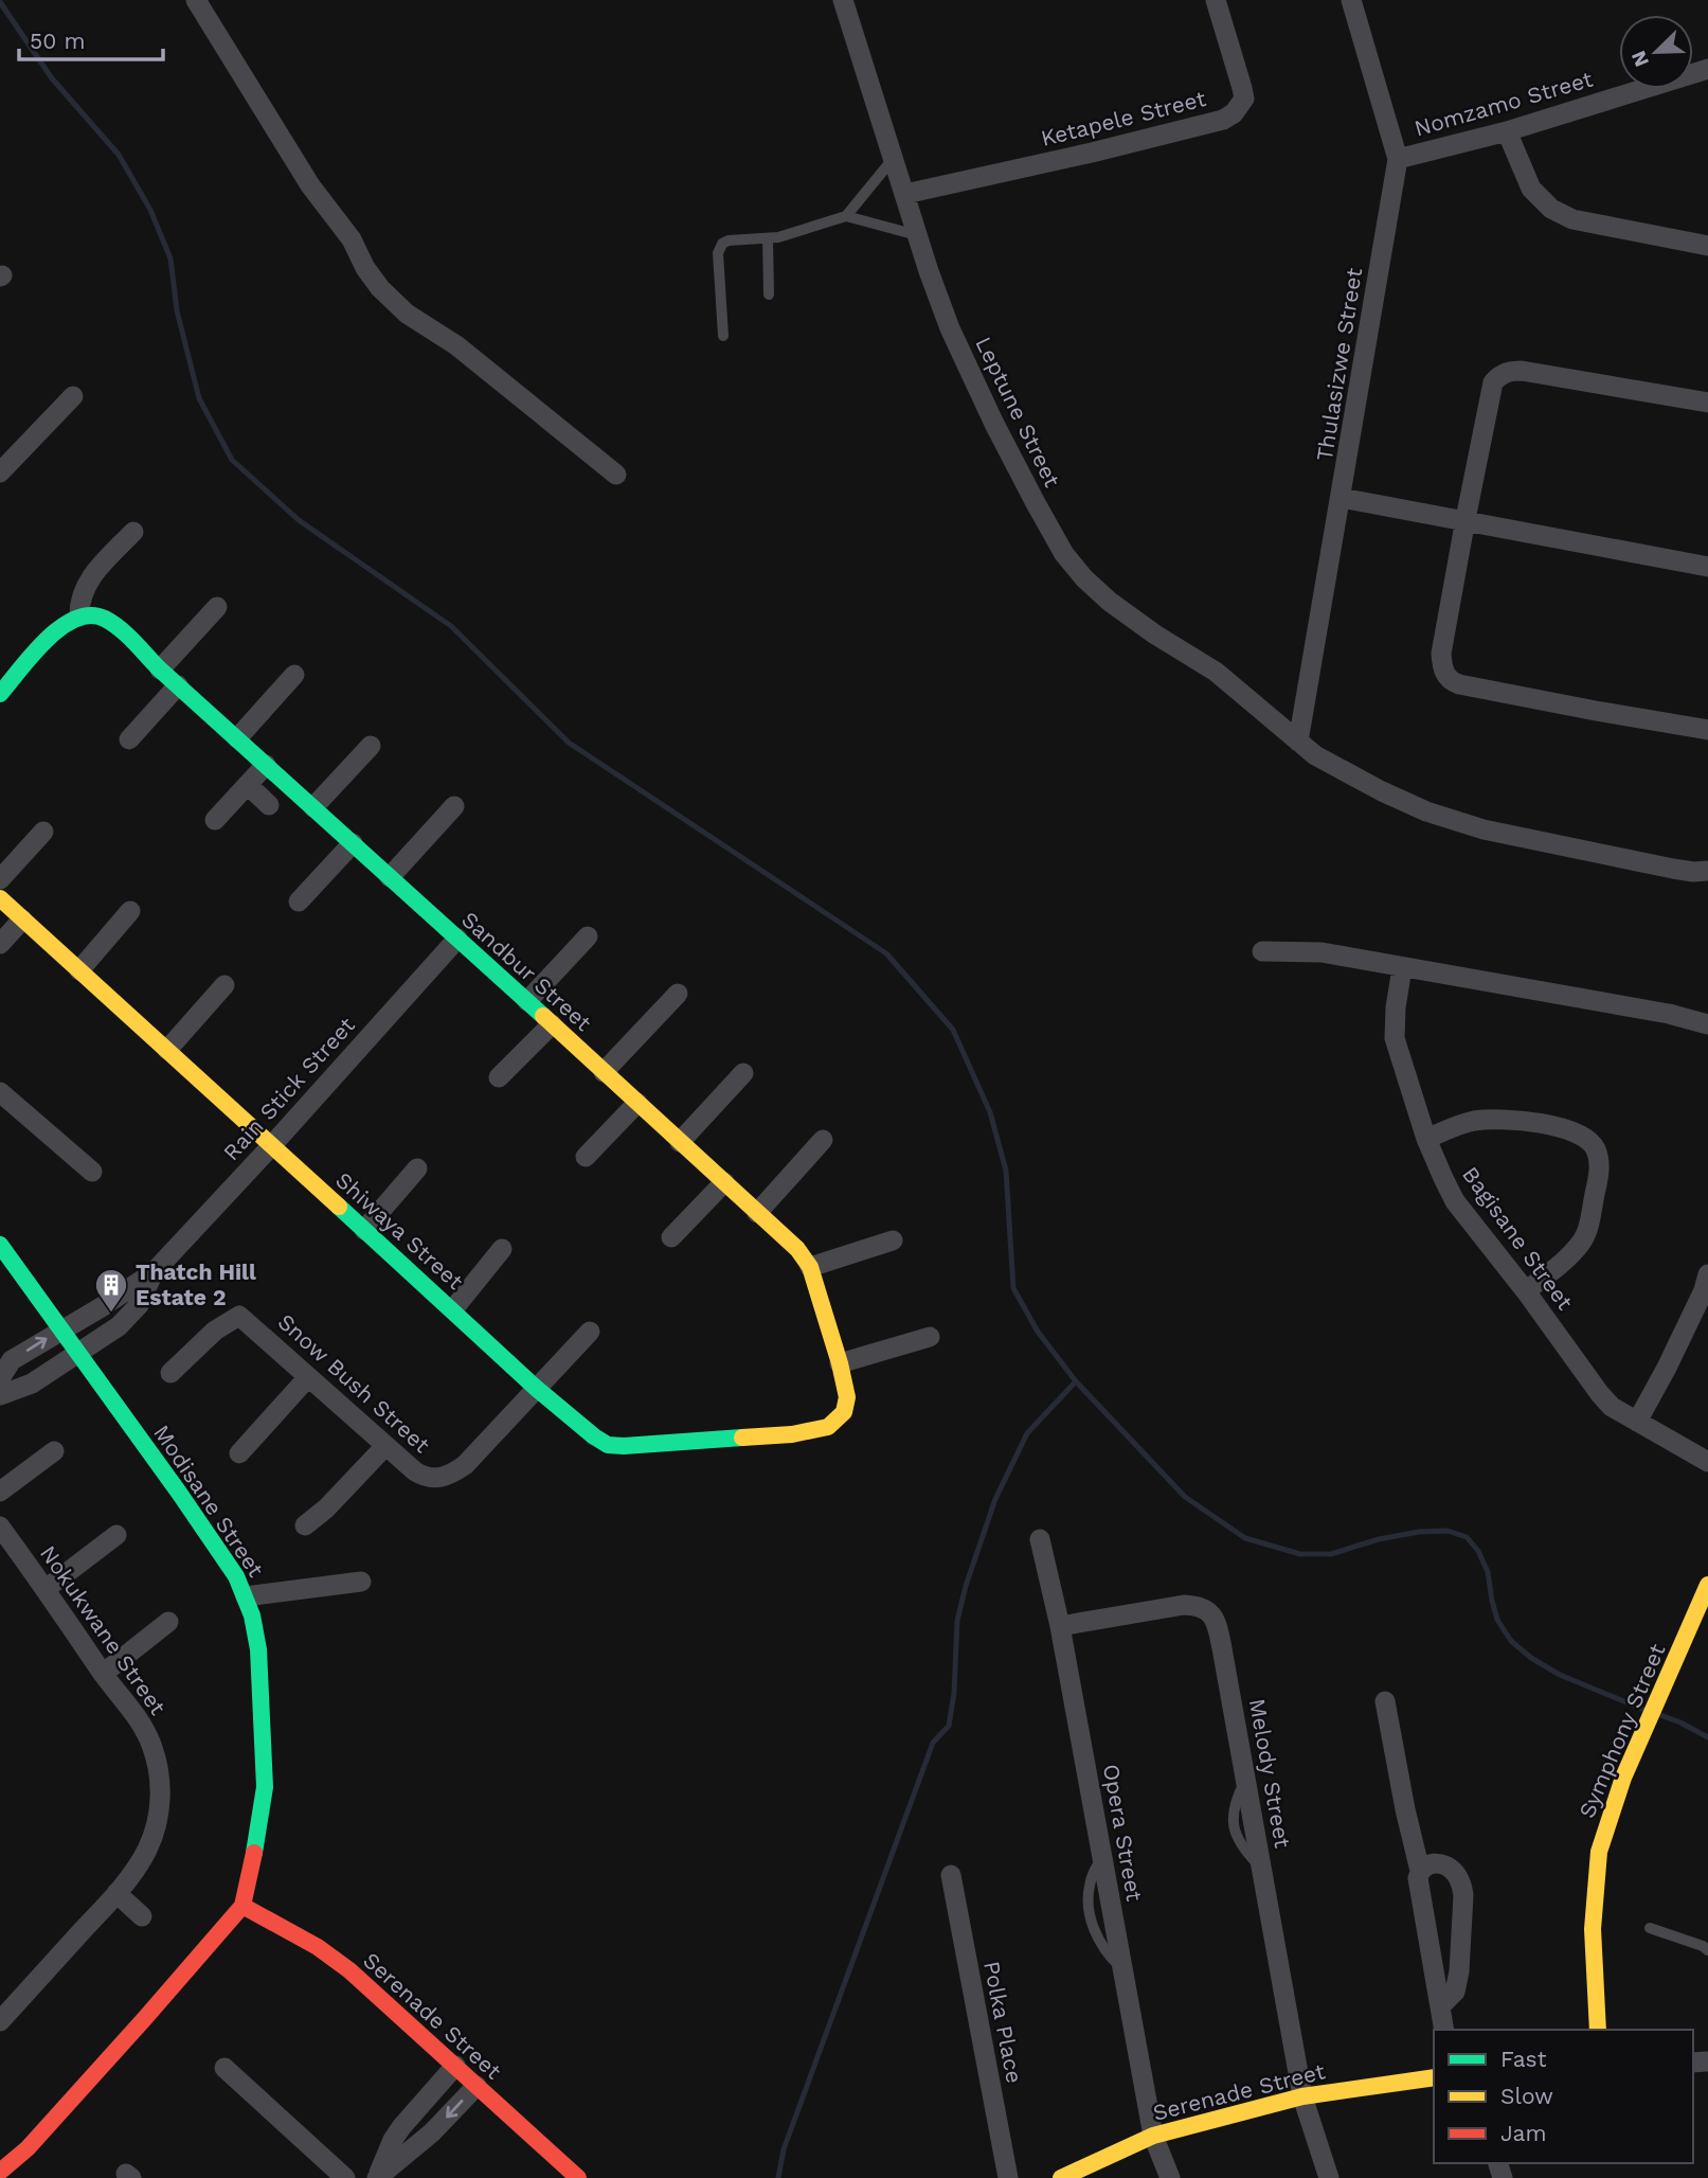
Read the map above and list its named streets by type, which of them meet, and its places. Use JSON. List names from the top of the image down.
{
  "streets": {
    "street": [
      "Nomzamo Street",
      "Ketapele Street",
      "Thulasizwe Street",
      "Leptune Street",
      "Sandbur Street",
      "Rain Stick Street",
      "Shiwaya Street",
      "Bagisane Street",
      "Snow Bush Street",
      "Modisane Street",
      "Nokukwane Street",
      "Symphony Street",
      "Melody Street",
      "Opera Street",
      "Serenade Street",
      "Polka Place"
    ]
  },
  "crossings": [
    ["Nomzamo Street", "Thulasizwe Street"],
    ["Ketapele Street", "Leptune Street"],
    ["Thulasizwe Street", "Leptune Street"],
    ["Sandbur Street", "Rain Stick Street"],
    ["Sandbur Street", "Shiwaya Street"],
    ["Rain Stick Street", "Shiwaya Street"],
    ["Rain Stick Street", "Modisane Street"],
    ["Shiwaya Street", "Snow Bush Street"],
    ["Modisane Street", "Serenade Street"],
    ["Melody Street", "Opera Street"],
    ["Melody Street", "Serenade Street"],
    ["Opera Street", "Serenade Street"]
  ],
  "places": {
    "building": ["Thatch Hill Estate 2"]
  },
  "legend": ["Fast", "Slow", "Jam"],
  "scale_bar": "50 m",
  "north": "bottom left"
}
